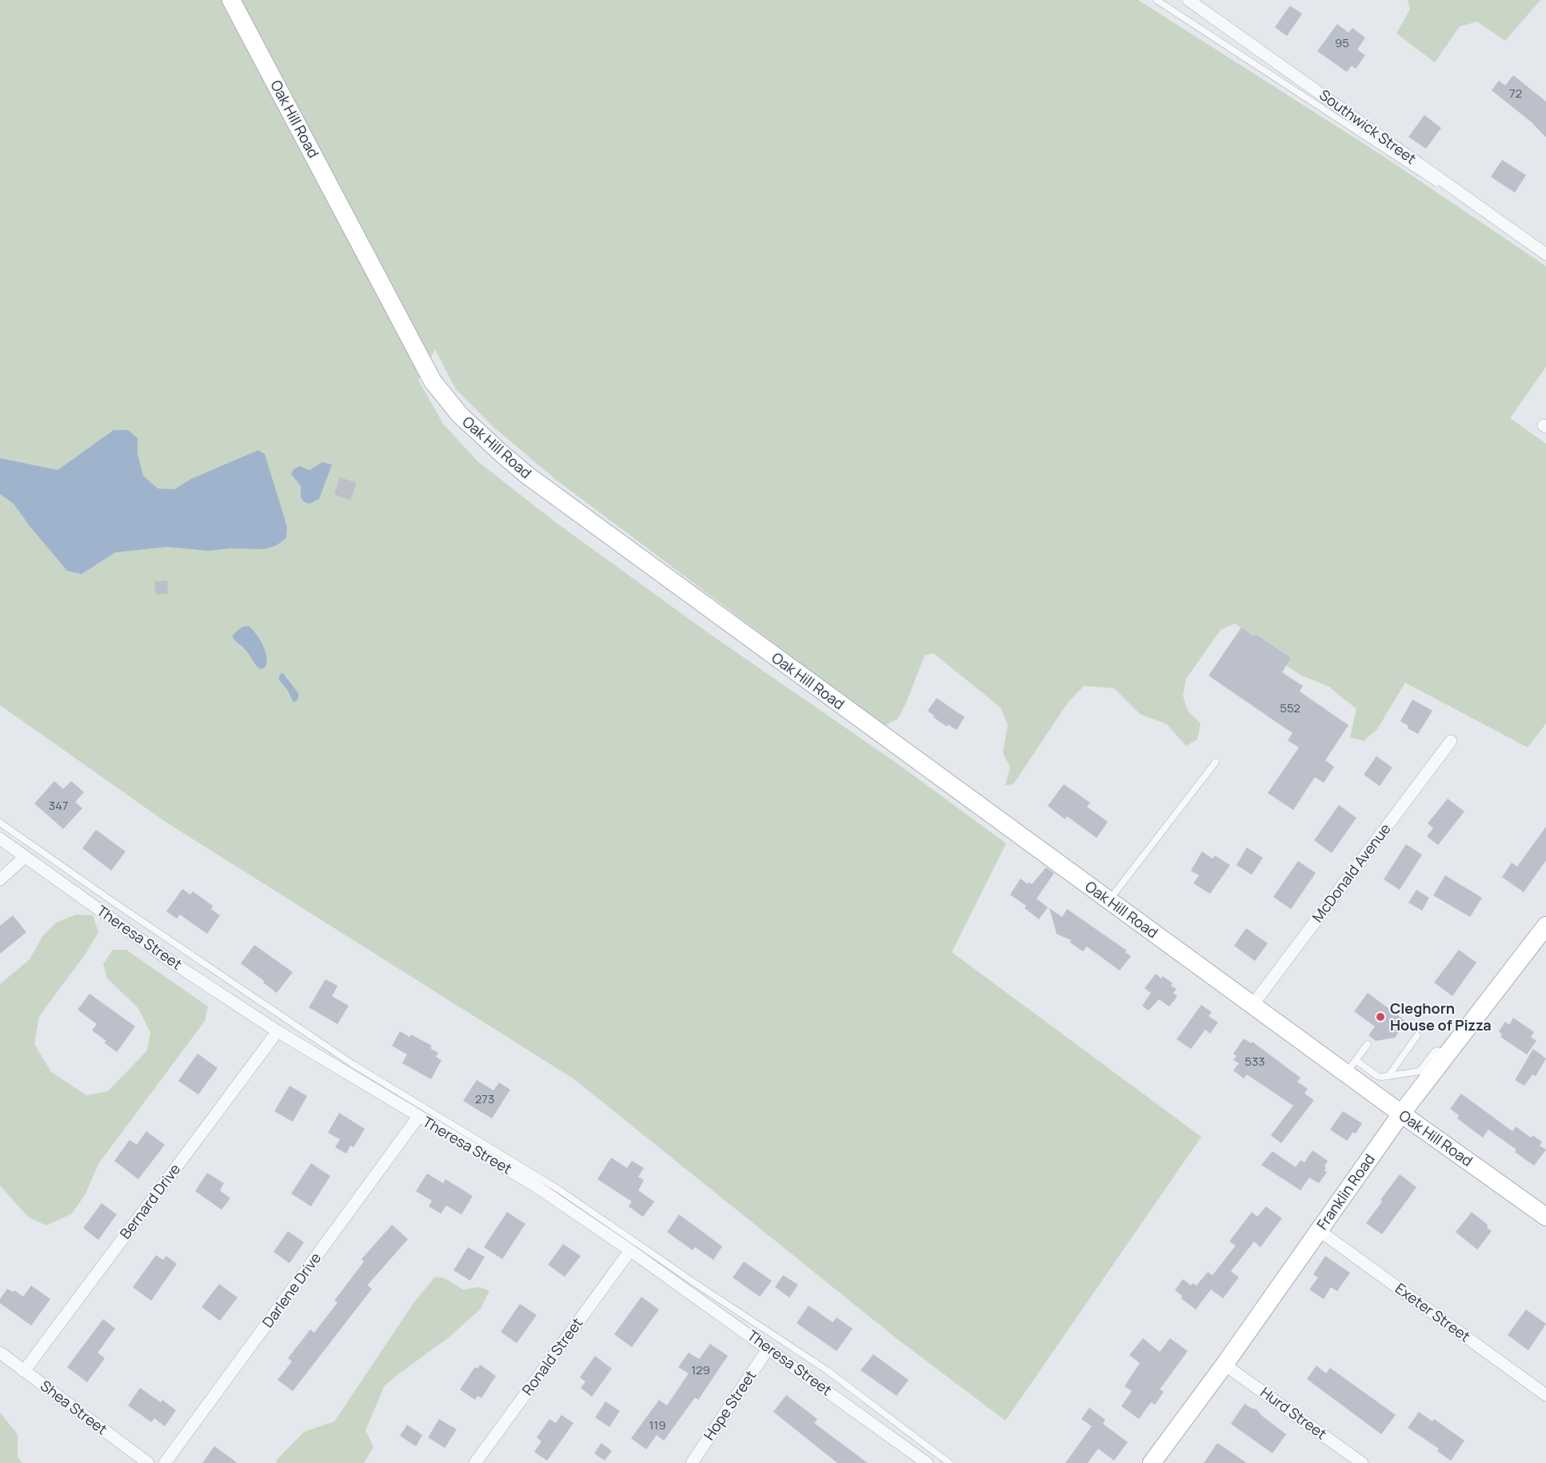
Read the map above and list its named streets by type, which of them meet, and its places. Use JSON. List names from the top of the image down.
{
  "streets": {
    "street": [
      "Oak Hill Road",
      "Southwick Street",
      "McDonald Avenue",
      "Theresa Street",
      "Franklin Road",
      "Bernard Drive",
      "Darlene Drive",
      "Exeter Street",
      "Ronald Street",
      "Hope Street",
      "Shea Street",
      "Hurd Street"
    ]
  },
  "crossings": [
    ["Oak Hill Road", "McDonald Avenue"],
    ["Oak Hill Road", "Franklin Road"],
    ["Theresa Street", "Bernard Drive"],
    ["Theresa Street", "Darlene Drive"],
    ["Theresa Street", "Ronald Street"],
    ["Theresa Street", "Hope Street"],
    ["Franklin Road", "Exeter Street"],
    ["Franklin Road", "Hurd Street"],
    ["Bernard Drive", "Shea Street"]
  ],
  "places": ["Cleghorn House of Pizza"],
  "house_numbers": [
    "95",
    "72",
    "552",
    "347",
    "533",
    "273",
    "129",
    "119"
  ]
}
